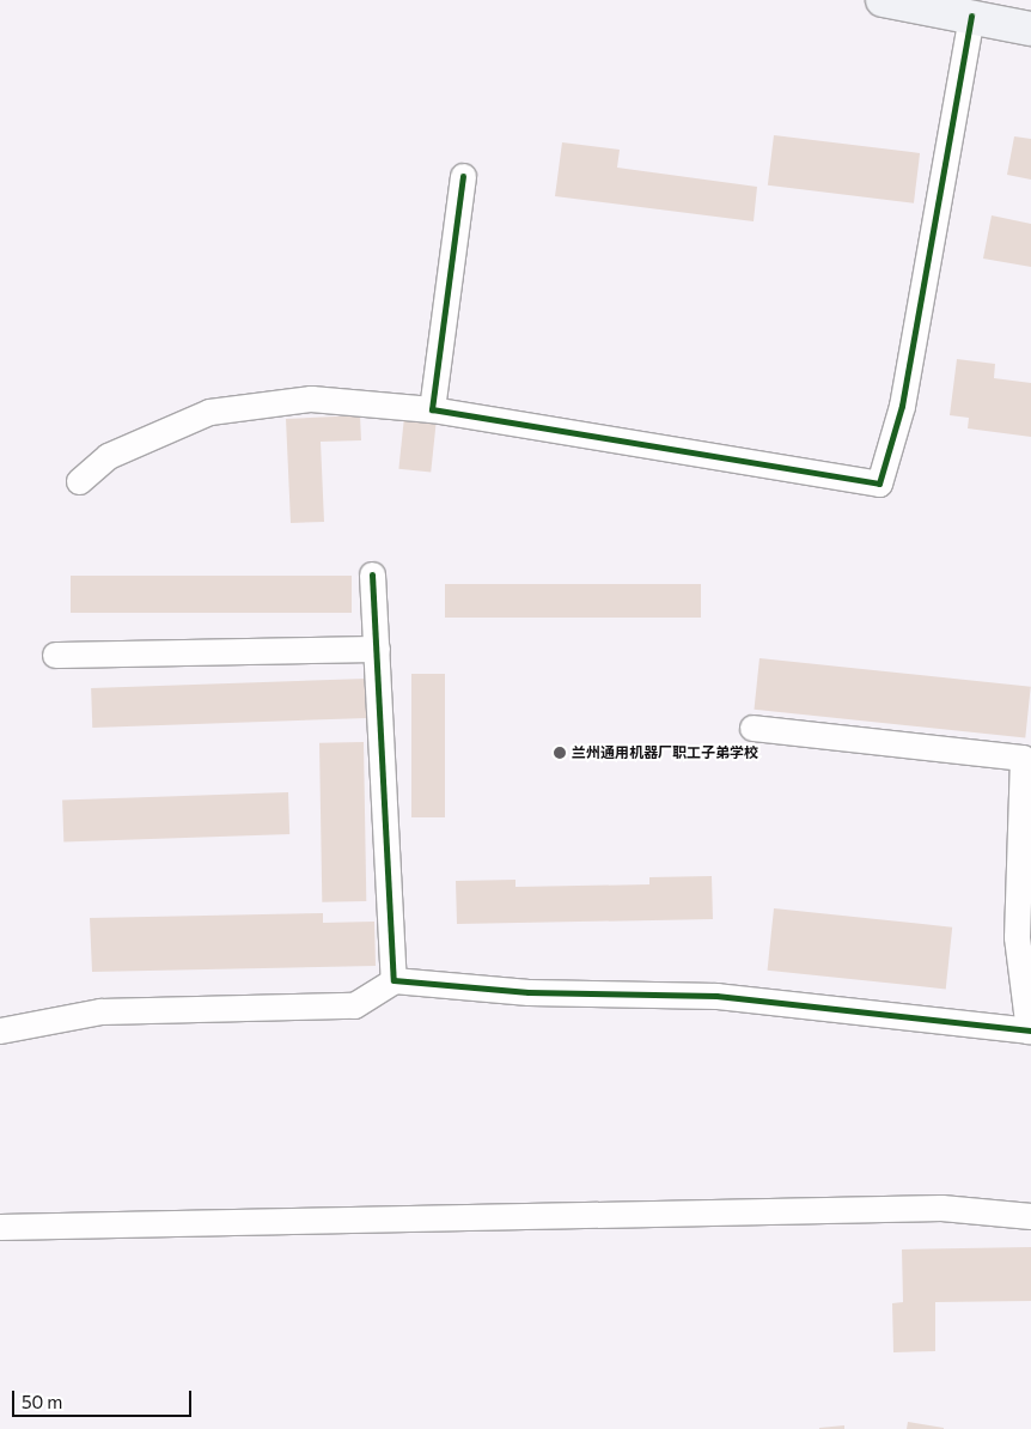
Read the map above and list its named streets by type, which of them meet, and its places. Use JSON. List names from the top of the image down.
{
  "places": ["兰州通用机器厂职工子弟学校"],
  "scale_bar": "50 m"
}
